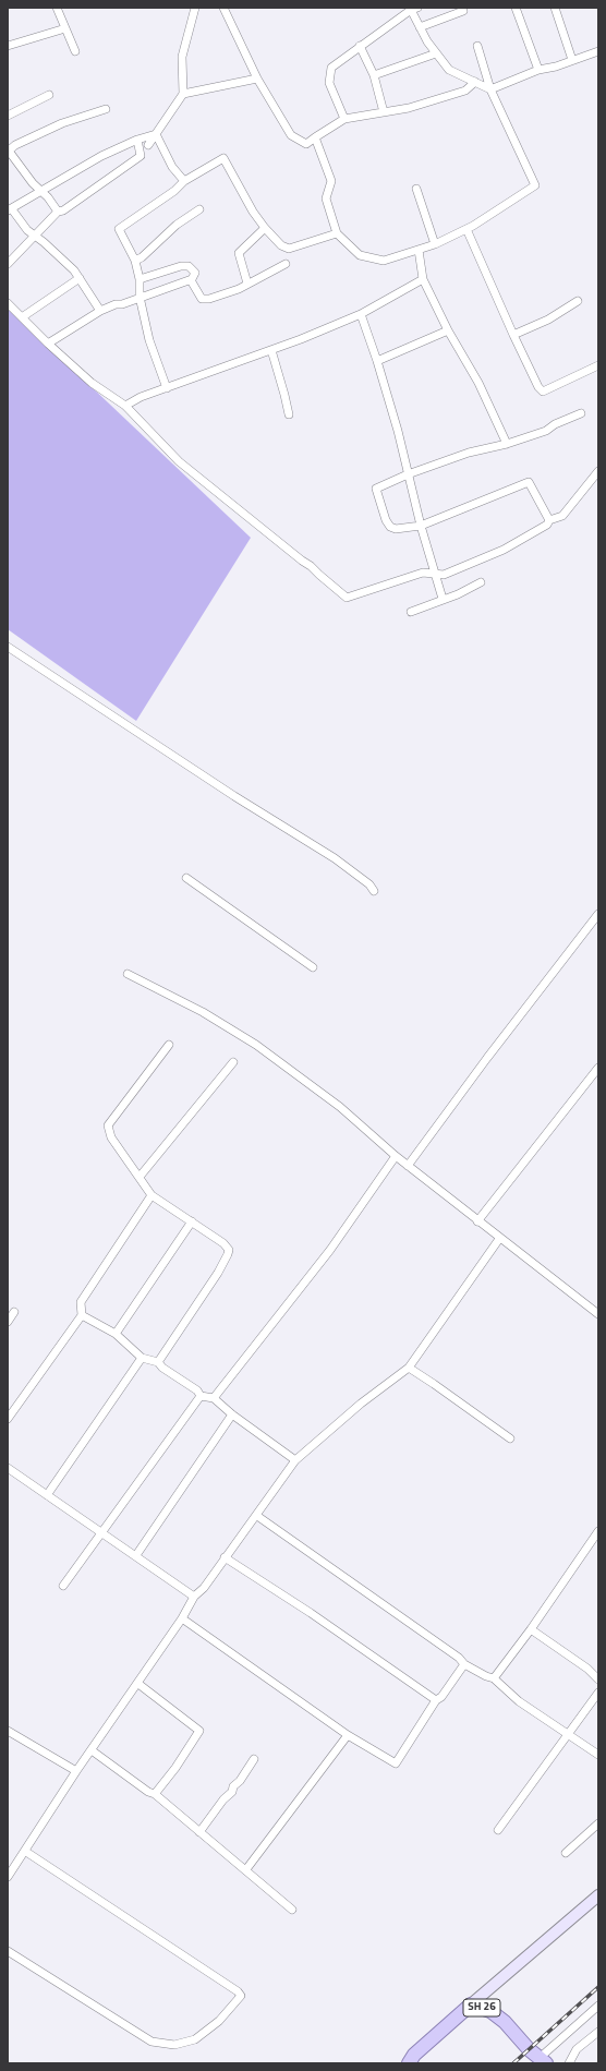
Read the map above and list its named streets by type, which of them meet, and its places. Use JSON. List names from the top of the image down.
{
  "streets": {
    "main road": ["SH 26"]
  }
}
